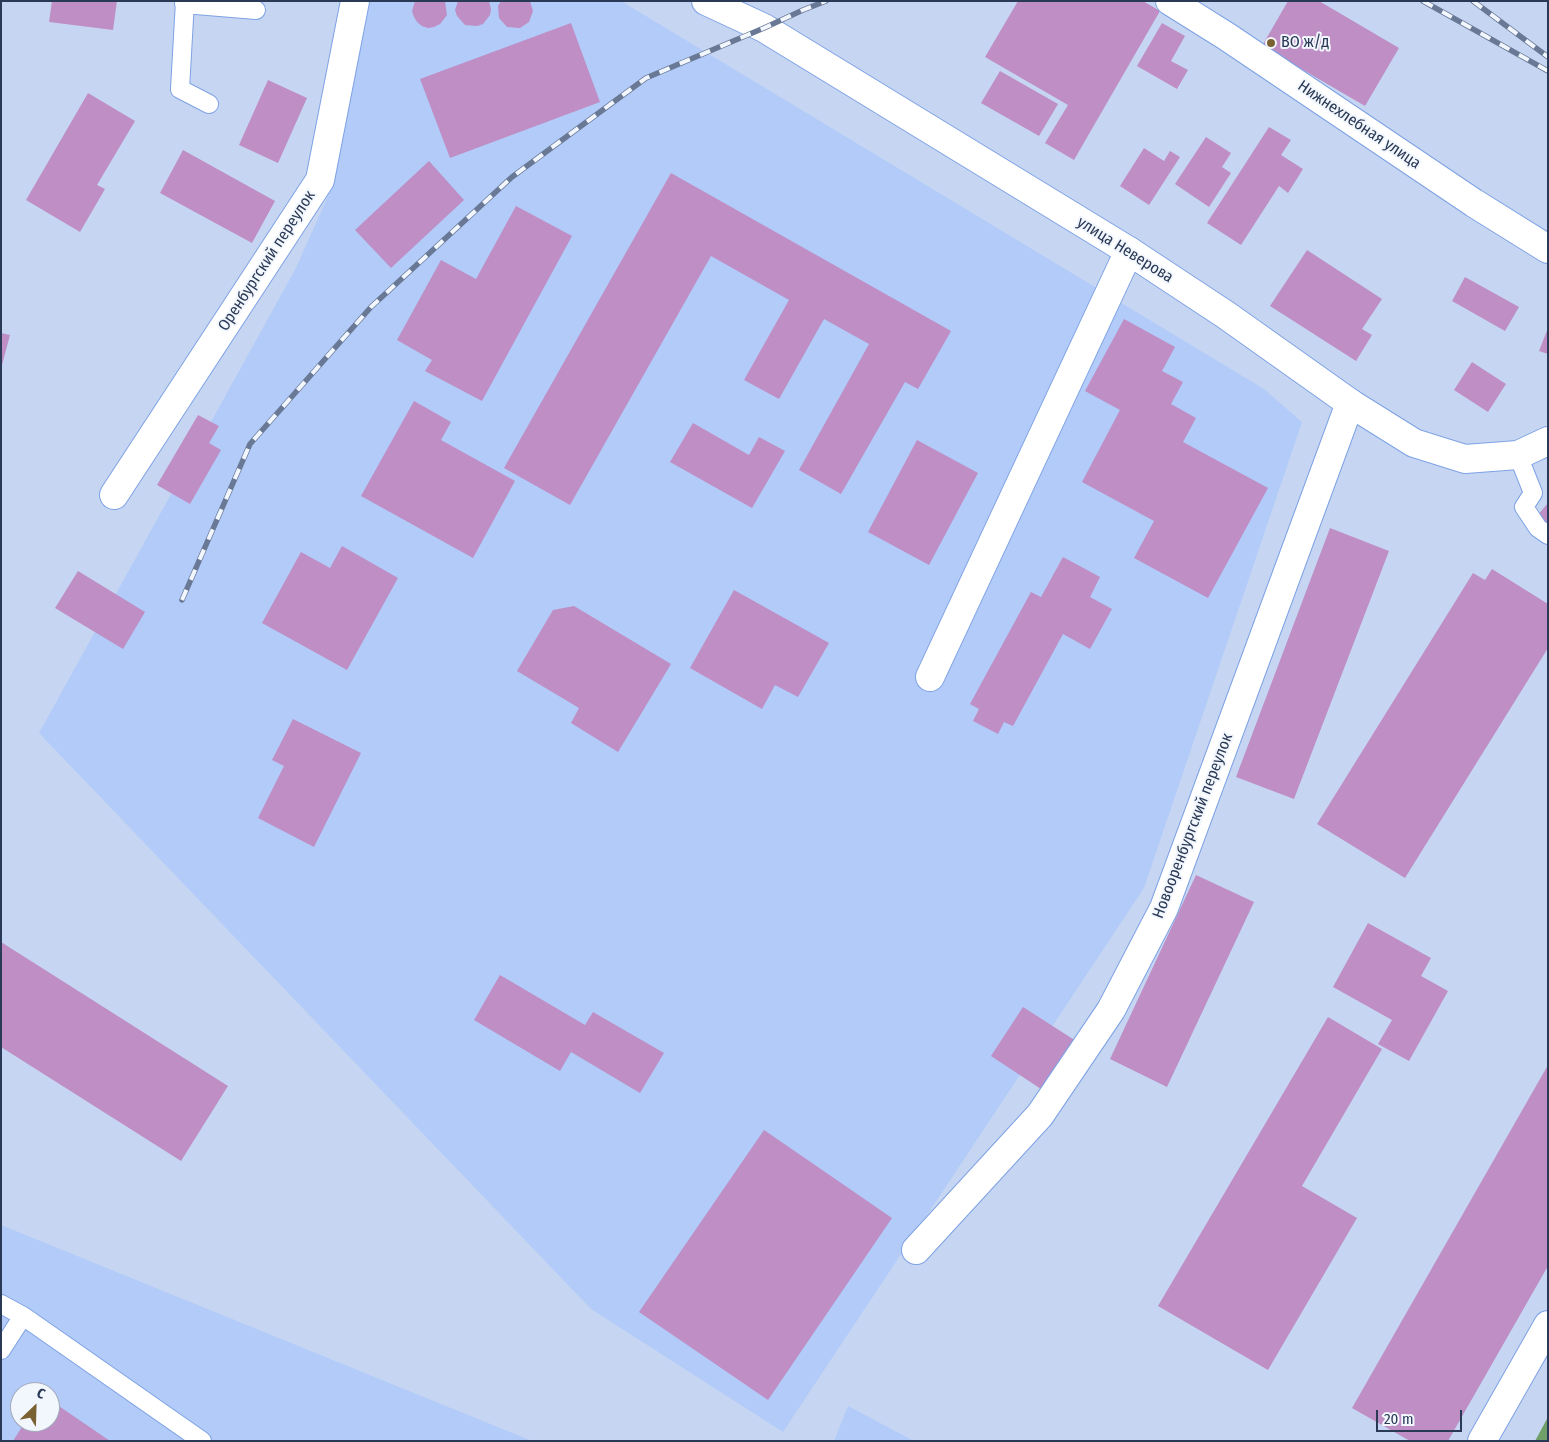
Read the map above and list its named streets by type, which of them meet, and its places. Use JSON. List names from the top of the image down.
{
  "streets": {
    "street": [
      "Нижнехлебная улица",
      "улица Неверова",
      "Оренбургский переулок",
      "Новооренбургский переулок"
    ]
  },
  "crossings": [
    ["улица Неверова", "Новооренбургский переулок"]
  ],
  "places": ["ВО ж/д"],
  "scale_bar": "20 m",
  "north": "top right"
}
